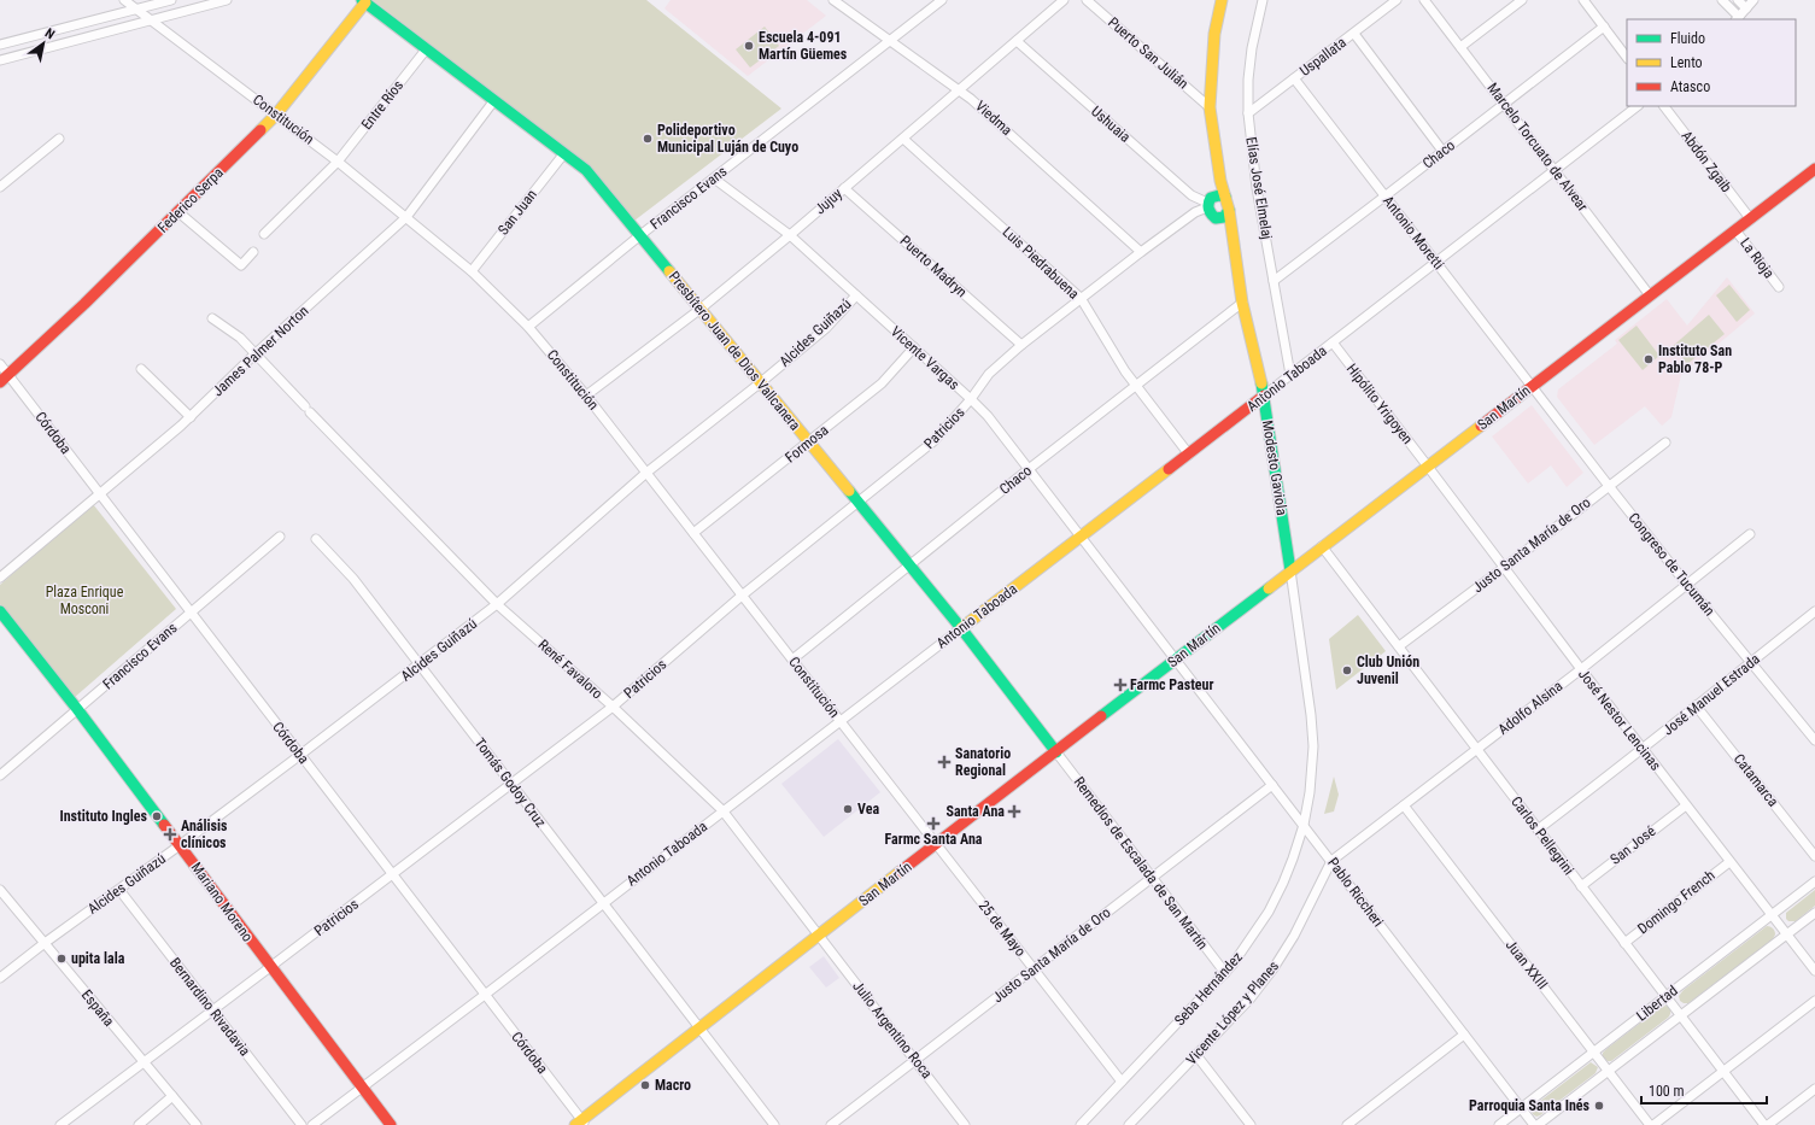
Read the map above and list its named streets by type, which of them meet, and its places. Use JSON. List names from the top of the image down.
{
  "streets": {
    "street": [
      "Puerto San Julián",
      "Uspallata",
      "Entre Ríos",
      "Viedma",
      "Constitución",
      "Ushuaia",
      "Marcelo Torcuato de Alvear",
      "Chaco",
      "Abdón Zgaib",
      "Elías José Elmelaj",
      "Francisco Evans",
      "Federico Serpa",
      "Jujuy",
      "San Juan",
      "Antonio Moretti",
      "La Rioja",
      "Luis Piedrabuena",
      "Puerto Madryn",
      "Alcides Guiñazú",
      "James Palmer Norton",
      "Presbítero Juan de Dios Vallcanera",
      "Vicente Vargas",
      "Antonio Taboada",
      "Hipólito Yrigoyen",
      "San Martín",
      "Patricios",
      "Córdoba",
      "Formosa",
      "Modesto Gaviola",
      "Justo Santa María de Oro",
      "Congreso de Tucumán",
      "René Favaloro",
      "José Manuel Estrada",
      "Adolfo Alsina",
      "José Nestor Lencinas",
      "Catamarca",
      "Tomás Godoy Cruz",
      "Carlos Pellegrini",
      "San José",
      "Remedios de Escalada de San Martín",
      "Pablo Riccheri",
      "Mariano Moreno",
      "Domingo French",
      "25 de Mayo",
      "Juan XXIII",
      "Seba Hernández",
      "Libertad",
      "Bernardino Rivadavia",
      "España",
      "Vicente López y Planes",
      "Julio Argentino Roca"
    ]
  },
  "crossings": [
    ["Puerto San Julián", "Modesto Gaviola"],
    ["Uspallata", "Elías José Elmelaj"],
    ["Uspallata", "Antonio Moretti"],
    ["Entre Ríos", "Constitución"],
    ["Entre Ríos", "Presbítero Juan de Dios Vallcanera"],
    ["Viedma", "Francisco Evans"],
    ["Viedma", "Jujuy"],
    ["Viedma", "Patricios"],
    ["Constitución", "Chaco"],
    ["Constitución", "Francisco Evans"],
    ["Constitución", "Federico Serpa"],
    ["Constitución", "Jujuy"],
    ["Constitución", "San Juan"],
    ["Constitución", "Alcides Guiñazú"],
    ["Constitución", "James Palmer Norton"],
    ["Constitución", "Antonio Taboada"],
    ["Constitución", "San Martín"],
    ["Constitución", "Patricios"],
    ["Constitución", "Formosa"],
    ["Constitución", "25 de Mayo"],
    ["Ushuaia", "Jujuy"],
    ["Ushuaia", "Patricios"],
    ["Ushuaia", "Modesto Gaviola"],
    ["Marcelo Torcuato de Alvear", "Chaco"],
    ["Marcelo Torcuato de Alvear", "Antonio Taboada"],
    ["Marcelo Torcuato de Alvear", "San Martín"],
    ["Chaco", "Elías José Elmelaj"],
    ["Chaco", "Antonio Moretti"],
    ["Chaco", "Luis Piedrabuena"],
    ["Chaco", "Presbítero Juan de Dios Vallcanera"],
    ["Chaco", "Vicente Vargas"],
    ["Chaco", "Modesto Gaviola"],
    ["Abdón Zgaib", "San Martín"],
    ["Elías José Elmelaj", "Antonio Taboada"],
    ["Francisco Evans", "Presbítero Juan de Dios Vallcanera"],
    ["Francisco Evans", "Vicente Vargas"],
    ["Francisco Evans", "Córdoba"],
    ["Francisco Evans", "Mariano Moreno"],
    ["Federico Serpa", "Presbítero Juan de Dios Vallcanera"],
    ["Federico Serpa", "Córdoba"],
    ["Jujuy", "Luis Piedrabuena"],
    ["Jujuy", "Puerto Madryn"],
    ["Jujuy", "Presbítero Juan de Dios Vallcanera"],
    ["Jujuy", "Vicente Vargas"],
    ["San Juan", "Presbítero Juan de Dios Vallcanera"],
    ["Antonio Moretti", "Antonio Taboada"],
    ["Antonio Moretti", "San Martín"],
    ["Antonio Moretti", "Congreso de Tucumán"],
    ["La Rioja", "San Martín"],
    ["Luis Piedrabuena", "Antonio Taboada"],
    ["Luis Piedrabuena", "Patricios"],
    ["Puerto Madryn", "Patricios"],
    ["Alcides Guiñazú", "Presbítero Juan de Dios Vallcanera"],
    ["Alcides Guiñazú", "Vicente Vargas"],
    ["Alcides Guiñazú", "Córdoba"],
    ["Alcides Guiñazú", "René Favaloro"],
    ["Alcides Guiñazú", "Tomás Godoy Cruz"],
    ["Alcides Guiñazú", "Mariano Moreno"],
    ["Alcides Guiñazú", "Bernardino Rivadavia"],
    ["Alcides Guiñazú", "España"],
    ["James Palmer Norton", "Presbítero Juan de Dios Vallcanera"],
    ["James Palmer Norton", "Córdoba"],
    ["James Palmer Norton", "René Favaloro"],
    ["Presbítero Juan de Dios Vallcanera", "Antonio Taboada"],
    ["Presbítero Juan de Dios Vallcanera", "San Martín"],
    ["Presbítero Juan de Dios Vallcanera", "Patricios"],
    ["Presbítero Juan de Dios Vallcanera", "Formosa"],
    ["Presbítero Juan de Dios Vallcanera", "Remedios de Escalada de San Martín"],
    ["Vicente Vargas", "Antonio Taboada"],
    ["Vicente Vargas", "San Martín"],
    ["Vicente Vargas", "Patricios"],
    ["Vicente Vargas", "Formosa"],
    ["Vicente Vargas", "Pablo Riccheri"],
    ["Antonio Taboada", "Hipólito Yrigoyen"],
    ["Antonio Taboada", "Córdoba"],
    ["Antonio Taboada", "Modesto Gaviola"],
    ["Antonio Taboada", "René Favaloro"],
    ["Antonio Taboada", "Tomás Godoy Cruz"],
    ["Antonio Taboada", "Mariano Moreno"],
    ["Hipólito Yrigoyen", "San Martín"],
    ["Hipólito Yrigoyen", "José Nestor Lencinas"],
    ["San Martín", "Córdoba"],
    ["San Martín", "Modesto Gaviola"],
    ["San Martín", "Congreso de Tucumán"],
    ["San Martín", "René Favaloro"],
    ["San Martín", "José Nestor Lencinas"],
    ["San Martín", "Tomás Godoy Cruz"],
    ["San Martín", "Carlos Pellegrini"],
    ["San Martín", "Remedios de Escalada de San Martín"],
    ["San Martín", "Pablo Riccheri"],
    ["San Martín", "25 de Mayo"],
    ["San Martín", "Seba Hernández"],
    ["San Martín", "Julio Argentino Roca"],
    ["Patricios", "Córdoba"],
    ["Patricios", "Modesto Gaviola"],
    ["Patricios", "René Favaloro"],
    ["Patricios", "Tomás Godoy Cruz"],
    ["Patricios", "Mariano Moreno"],
    ["Patricios", "Bernardino Rivadavia"],
    ["Patricios", "España"],
    ["Modesto Gaviola", "Seba Hernández"],
    ["Justo Santa María de Oro", "Congreso de Tucumán"],
    ["Justo Santa María de Oro", "José Nestor Lencinas"],
    ["Justo Santa María de Oro", "Carlos Pellegrini"],
    ["Justo Santa María de Oro", "Remedios de Escalada de San Martín"],
    ["Justo Santa María de Oro", "Pablo Riccheri"],
    ["Justo Santa María de Oro", "25 de Mayo"],
    ["Justo Santa María de Oro", "Julio Argentino Roca"],
    ["Congreso de Tucumán", "José Manuel Estrada"],
    ["Congreso de Tucumán", "Adolfo Alsina"],
    ["René Favaloro", "Julio Argentino Roca"],
    ["José Manuel Estrada", "José Nestor Lencinas"],
    ["José Manuel Estrada", "Catamarca"],
    ["José Manuel Estrada", "Carlos Pellegrini"],
    ["Adolfo Alsina", "José Nestor Lencinas"],
    ["Adolfo Alsina", "Carlos Pellegrini"],
    ["Adolfo Alsina", "Pablo Riccheri"],
    ["Adolfo Alsina", "Juan XXIII"],
    ["Adolfo Alsina", "Vicente López y Planes"],
    ["José Nestor Lencinas", "San José"],
    ["José Nestor Lencinas", "Domingo French"],
    ["José Nestor Lencinas", "Libertad"],
    ["Carlos Pellegrini", "San José"],
    ["Carlos Pellegrini", "Domingo French"],
    ["Carlos Pellegrini", "Libertad"],
    ["Remedios de Escalada de San Martín", "Seba Hernández"],
    ["Pablo Riccheri", "Seba Hernández"],
    ["Pablo Riccheri", "Libertad"],
    ["Pablo Riccheri", "Vicente López y Planes"],
    ["25 de Mayo", "Seba Hernández"],
    ["Juan XXIII", "Libertad"]
  ],
  "parks": ["Plaza Enrique Mosconi"],
  "places": {
    "other": [
      "Escuela 4-091 Martín Güemes",
      "Polideportivo Municipal Luján de Cuyo",
      "Instituto San Pablo 78-P",
      "Club Unión Juvenil",
      "Vea",
      "Instituto Ingles",
      "upita lala",
      "Macro",
      "Parroquia Santa Inés"
    ],
    "health": [
      "Farmc Pasteur",
      "Sanatorio Regional",
      "Santa Ana",
      "Farmc Santa Ana",
      "Análisis clínicos"
    ]
  },
  "legend": ["Fluido", "Lento", "Atasco"],
  "scale_bar": "100 m",
  "north": "top right"
}
